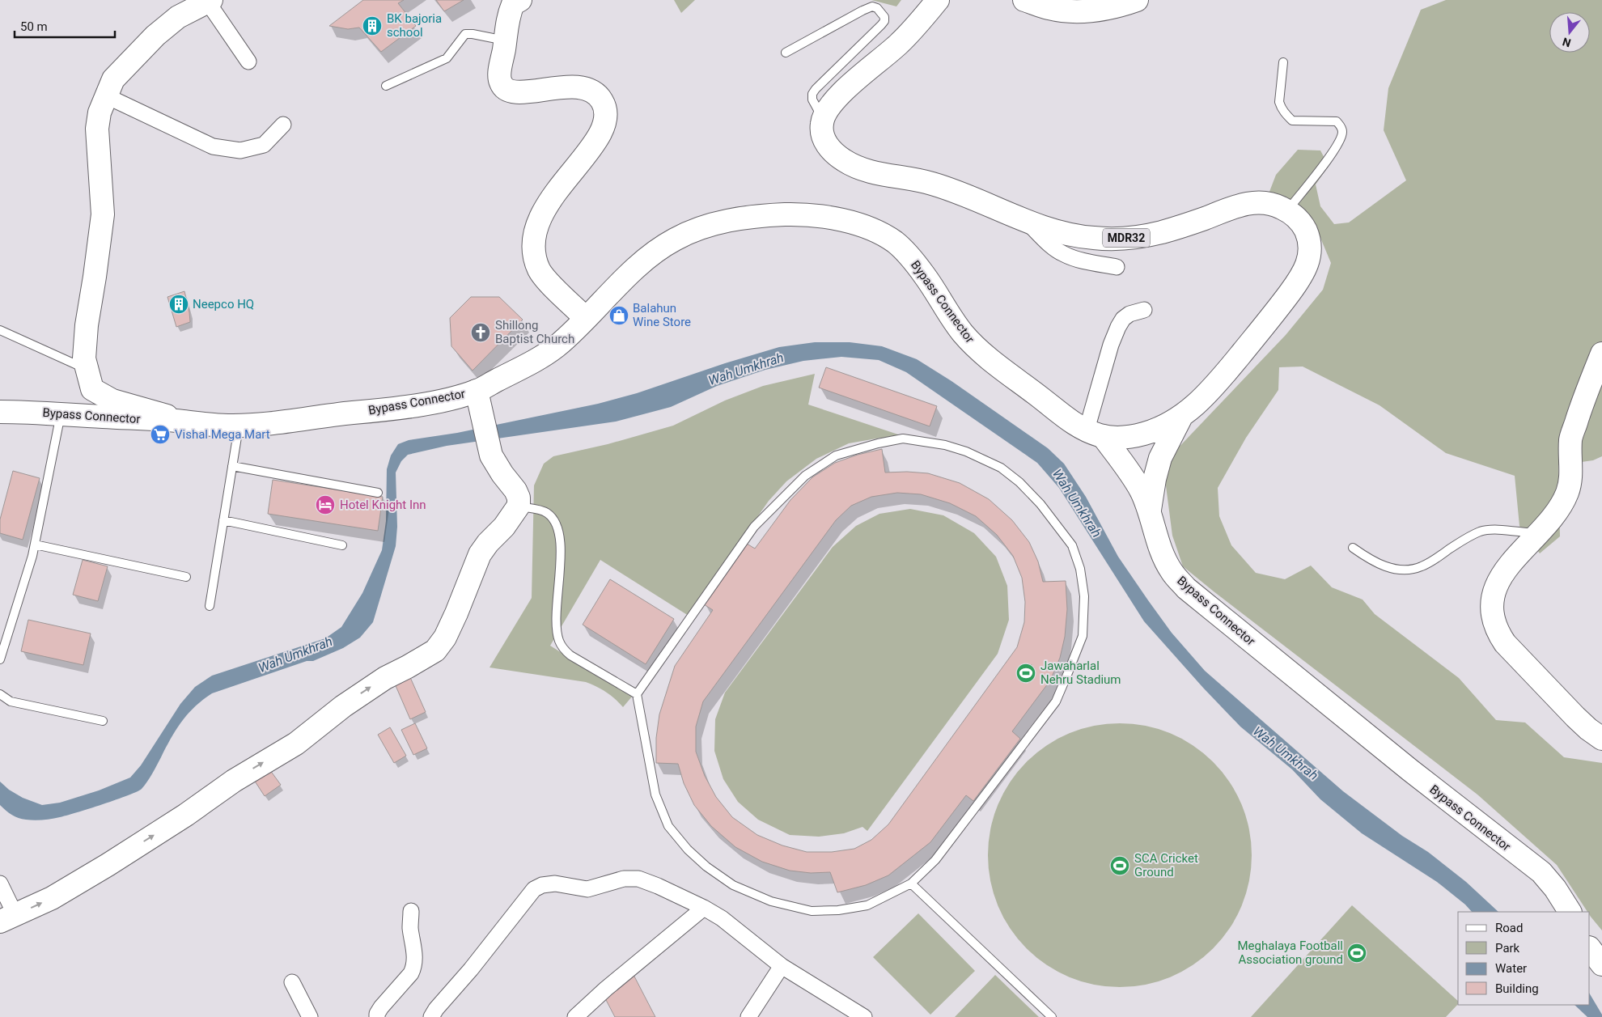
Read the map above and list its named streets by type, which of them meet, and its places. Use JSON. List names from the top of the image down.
{
  "streets": {
    "street": ["MDR32", "Bypass Connector"]
  },
  "crossings": [
    ["MDR32", "Bypass Connector"]
  ],
  "water": ["Wah Umkhrah"],
  "places": {
    "building": ["BK bajoria school", "Neepco HQ"],
    "shop": ["Balahun Wine Store"],
    "church": ["Shillong Baptist Church"],
    "supermarket": ["Vishal Mega Mart"],
    "hotel": ["Hotel Knight Inn"],
    "sports": ["Jawaharlal Nehru Stadium", "SCA Cricket Ground", "Meghalaya Football Association ground"]
  },
  "legend": [
    "Road",
    "Park",
    "Water",
    "Building"
  ],
  "scale_bar": "50 m",
  "north": "bottom"
}
